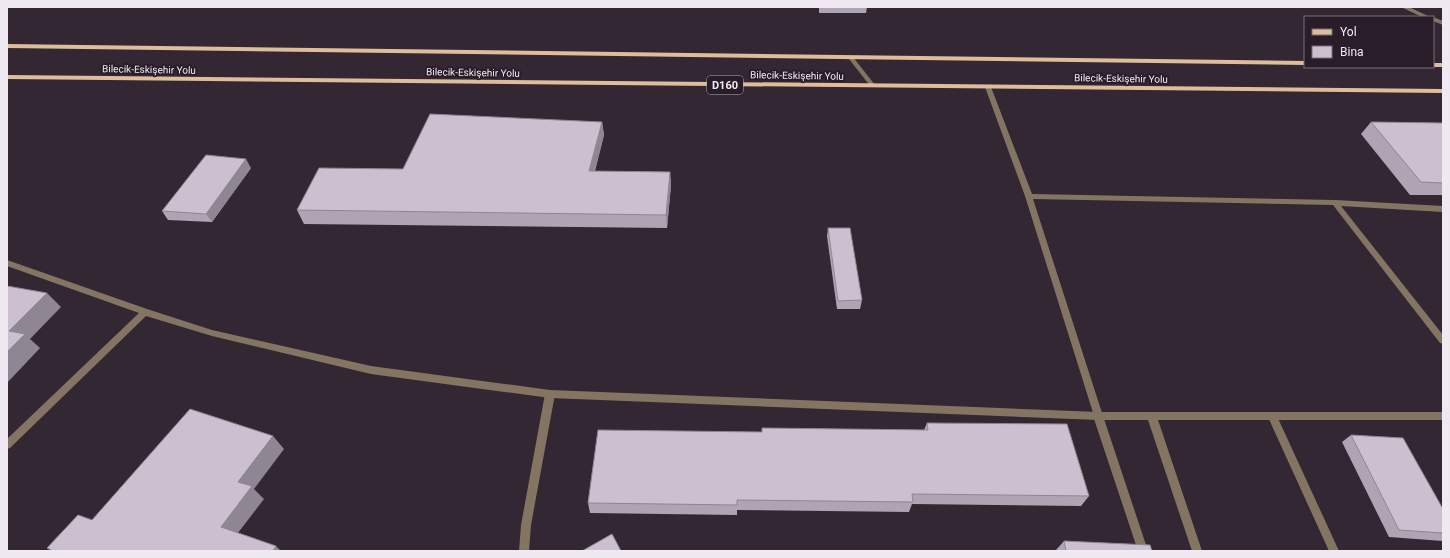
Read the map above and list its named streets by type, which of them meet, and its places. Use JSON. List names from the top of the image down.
{
  "streets": {
    "main road": ["Bilecik-Eskişehir Yolu", "D160"]
  },
  "legend": ["Yol", "Bina"]
}
